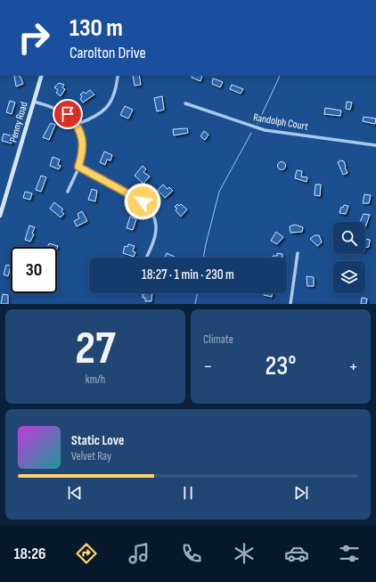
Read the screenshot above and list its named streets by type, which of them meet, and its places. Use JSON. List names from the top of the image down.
{
  "streets": {
    "street": ["Penny Road", "Randolph Court"]
  },
  "page": {
    "turn": ["130 m", "Carolton Drive"],
    "limit": "30",
    "trip": "18:27 · 1 min · 230 m",
    "tile": [
      ["27", "km/h"],
      "Climate"
    ],
    "heat": ["−", "23°", "+"],
    "song": ["Static Love", "Velvet Ray"],
    "tabs": "18:26"
  }
}
